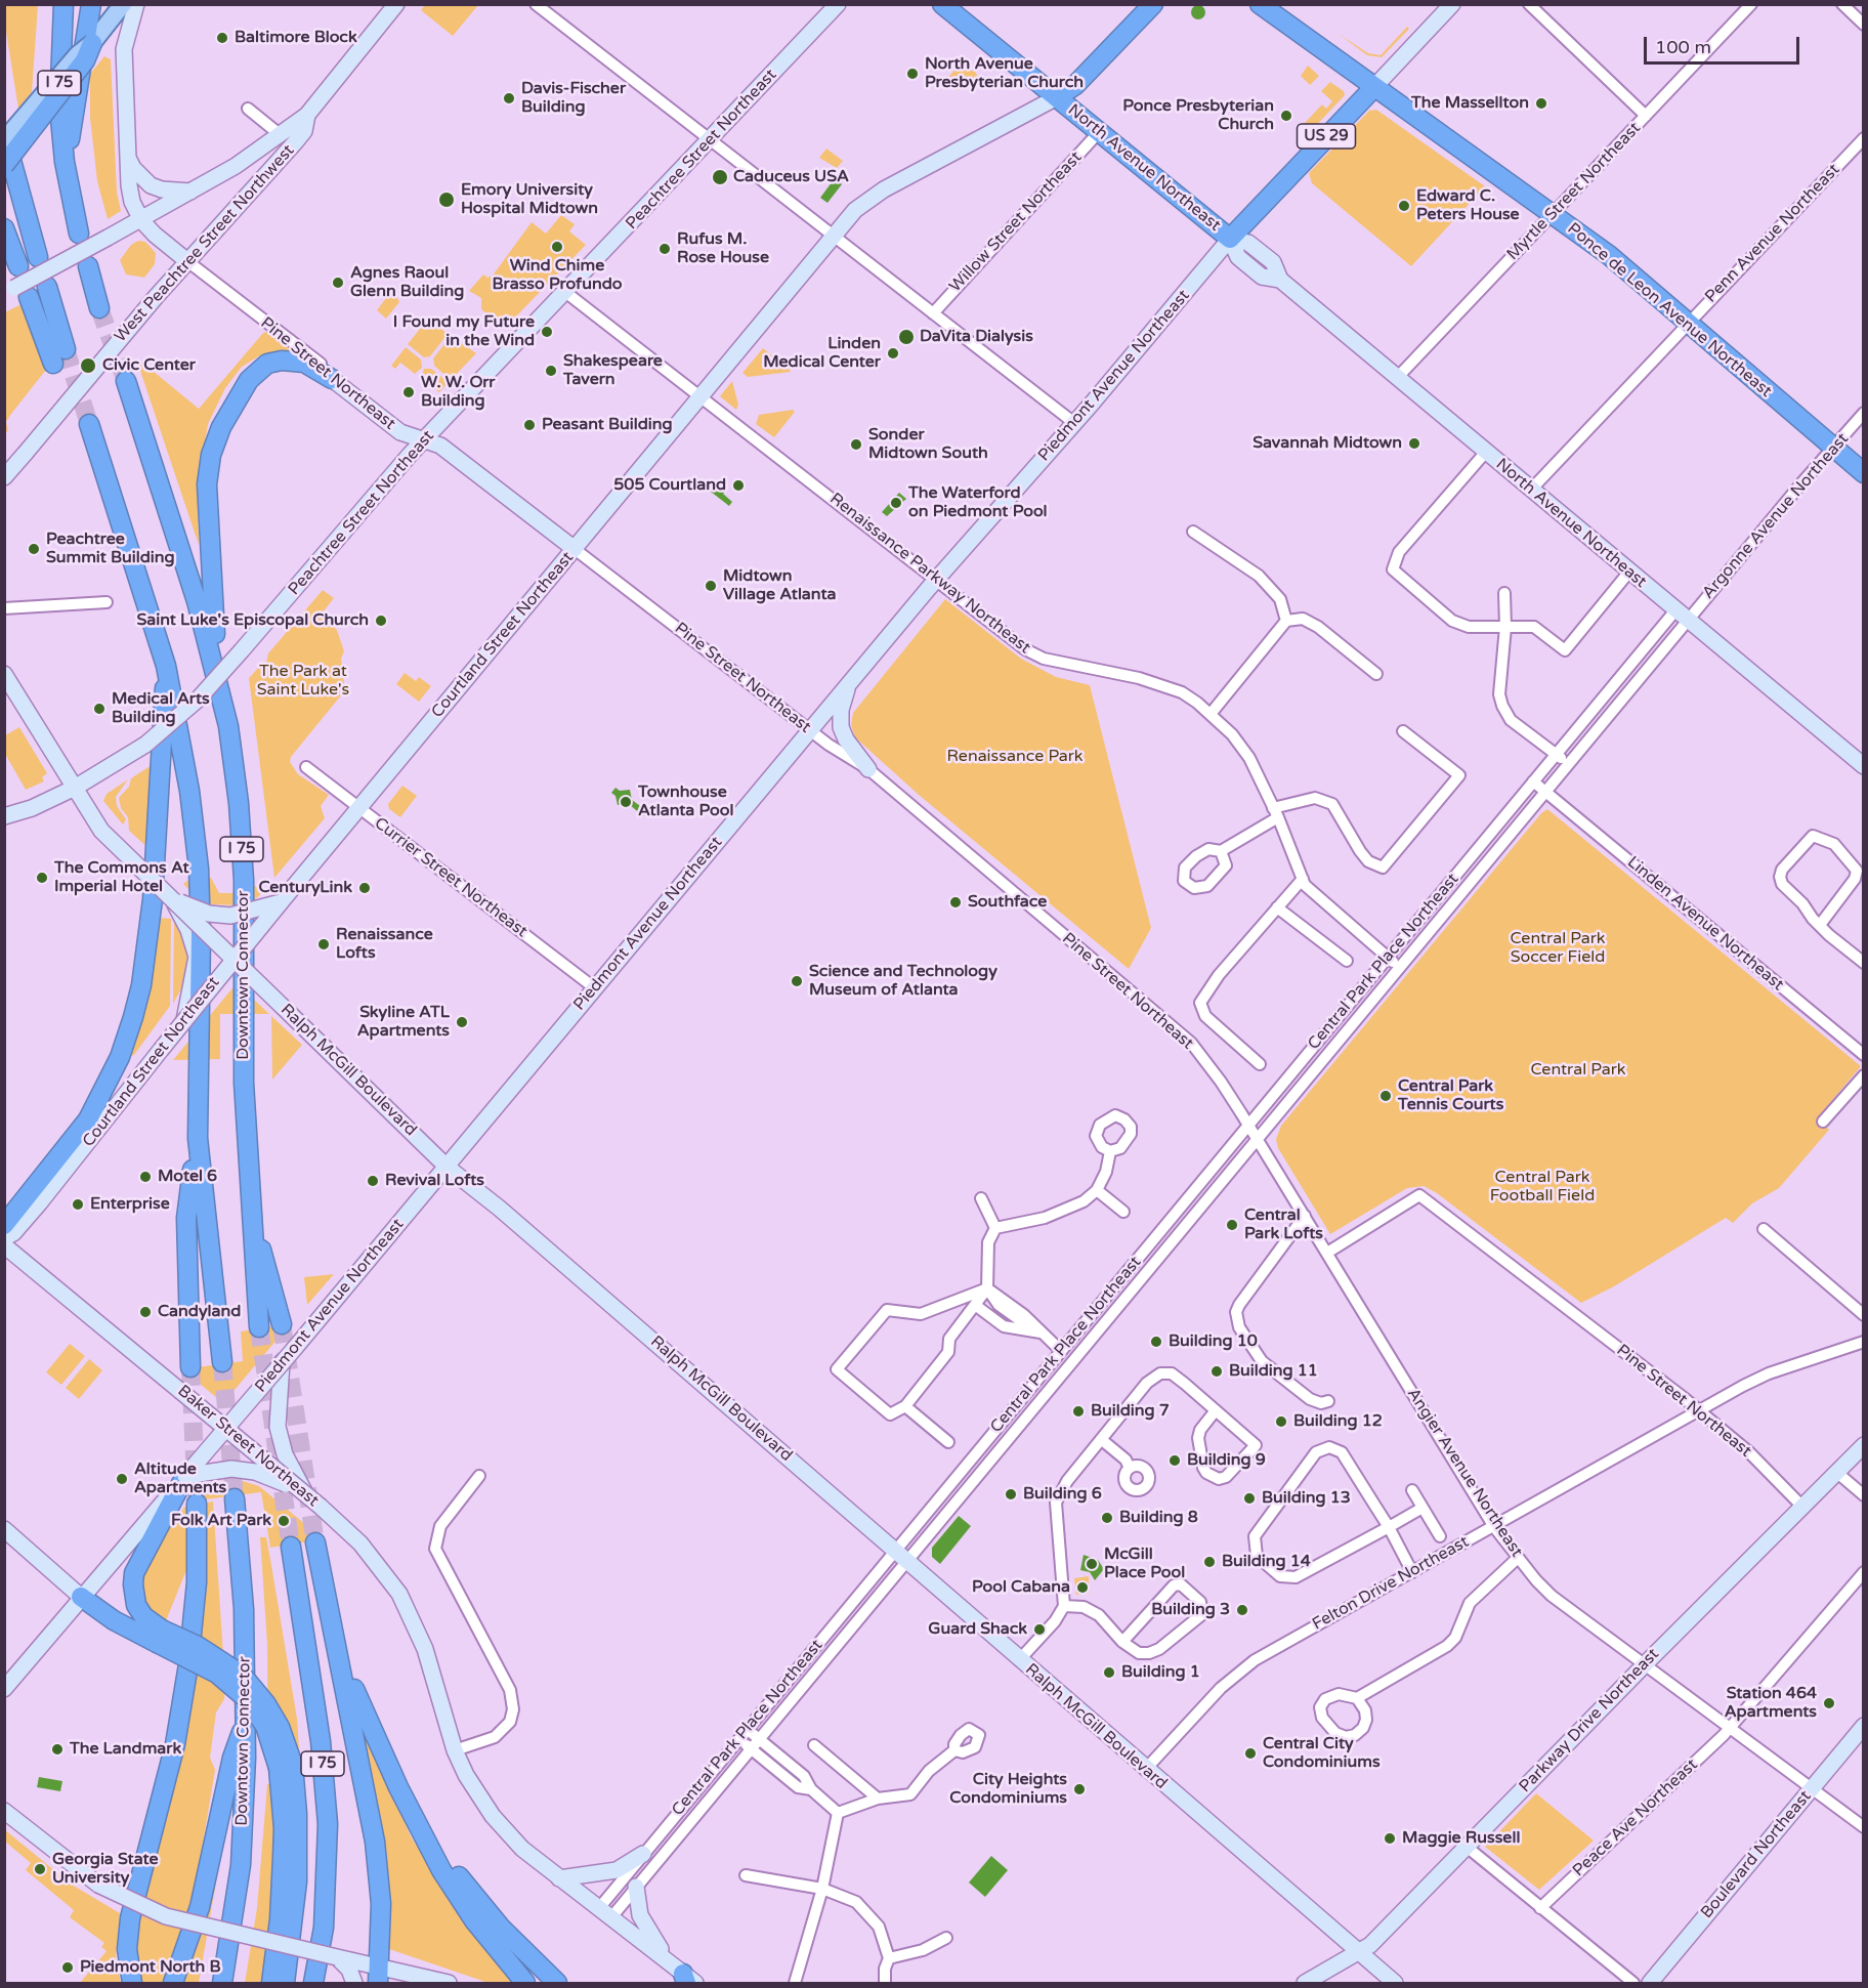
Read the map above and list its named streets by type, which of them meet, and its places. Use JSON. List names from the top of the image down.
{
  "streets": {
    "highway": [
      "I 75",
      "US 29",
      "North Avenue Northeast",
      "Ponce de Leon Avenue Northeast",
      "Piedmont Avenue Northeast",
      "Downtown Connector"
    ],
    "main road": [
      "Peachtree Street Northeast",
      "West Peachtree Street Northwest",
      "Pine Street Northeast",
      "Courtland Street Northeast",
      "Ralph McGill Boulevard",
      "Baker Street Northeast",
      "Parkway Drive Northeast",
      "Boulevard Northeast"
    ],
    "street": [
      "Myrtle Street Northeast",
      "Willow Street Northeast",
      "Penn Avenue Northeast",
      "Argonne Avenue Northeast",
      "Renaissance Parkway Northeast",
      "Currier Street Northeast",
      "Linden Avenue Northeast",
      "Central Park Place Northeast",
      "Angier Avenue Northeast",
      "Felton Drive Northeast",
      "Peace Ave Northeast"
    ]
  },
  "crossings": [
    ["Peachtree Street Northeast", "Pine Street Northeast"],
    ["Peachtree Street Northeast", "Renaissance Parkway Northeast"],
    ["Peachtree Street Northeast", "Ralph McGill Boulevard"],
    ["North Avenue Northeast", "Myrtle Street Northeast"],
    ["North Avenue Northeast", "Willow Street Northeast"],
    ["North Avenue Northeast", "Penn Avenue Northeast"],
    ["North Avenue Northeast", "Piedmont Avenue Northeast"],
    ["North Avenue Northeast", "Argonne Avenue Northeast"],
    ["North Avenue Northeast", "Courtland Street Northeast"],
    ["North Avenue Northeast", "Central Park Place Northeast"],
    ["Myrtle Street Northeast", "Ponce de Leon Avenue Northeast"],
    ["Penn Avenue Northeast", "Ponce de Leon Avenue Northeast"],
    ["West Peachtree Street Northwest", "Pine Street Northeast"],
    ["Ponce de Leon Avenue Northeast", "Piedmont Avenue Northeast"],
    ["Ponce de Leon Avenue Northeast", "Argonne Avenue Northeast"],
    ["Pine Street Northeast", "Piedmont Avenue Northeast"],
    ["Pine Street Northeast", "Courtland Street Northeast"],
    ["Pine Street Northeast", "Central Park Place Northeast"],
    ["Pine Street Northeast", "Angier Avenue Northeast"],
    ["Pine Street Northeast", "Felton Drive Northeast"],
    ["Pine Street Northeast", "Parkway Drive Northeast"],
    ["Piedmont Avenue Northeast", "Renaissance Parkway Northeast"],
    ["Piedmont Avenue Northeast", "Currier Street Northeast"],
    ["Piedmont Avenue Northeast", "Ralph McGill Boulevard"],
    ["Piedmont Avenue Northeast", "Baker Street Northeast"],
    ["Argonne Avenue Northeast", "Central Park Place Northeast"],
    ["Renaissance Parkway Northeast", "Courtland Street Northeast"],
    ["Renaissance Parkway Northeast", "Central Park Place Northeast"],
    ["Courtland Street Northeast", "Currier Street Northeast"],
    ["Courtland Street Northeast", "Ralph McGill Boulevard"],
    ["Linden Avenue Northeast", "Central Park Place Northeast"],
    ["Central Park Place Northeast", "Ralph McGill Boulevard"],
    ["Central Park Place Northeast", "Baker Street Northeast"],
    ["Central Park Place Northeast", "Angier Avenue Northeast"],
    ["Ralph McGill Boulevard", "Felton Drive Northeast"],
    ["Ralph McGill Boulevard", "Parkway Drive Northeast"],
    ["Angier Avenue Northeast", "Felton Drive Northeast"],
    ["Angier Avenue Northeast", "Parkway Drive Northeast"],
    ["Angier Avenue Northeast", "Peace Ave Northeast"],
    ["Angier Avenue Northeast", "Boulevard Northeast"]
  ],
  "parks": [
    "The Park at Saint Luke's",
    "Renaissance Park",
    "Central Park Soccer Field",
    "Central Park",
    "Central Park Football Field"
  ],
  "places": [
    "Baltimore Block",
    "North Avenue Presbyterian Church",
    "Davis-Fischer Building",
    "The Massellton",
    "Ponce Presbyterian Church",
    "Caduceus USA",
    "Emory University Hospital Midtown",
    "Edward C. Peters House",
    "Wind Chime Brasso Profundo",
    "Rufus M. Rose House",
    "Agnes Raoul Glenn Building",
    "I Found my Future in the Wind",
    "DaVita Dialysis",
    "Linden Medical Center",
    "Civic Center",
    "Shakespeare Tavern",
    "W. W. Orr Building",
    "Peasant Building",
    "Savannah Midtown",
    "Sonder Midtown South",
    "505 Courtland",
    "The Waterford on Piedmont Pool",
    "Peachtree Summit Building",
    "Midtown Village Atlanta",
    "Saint Luke's Episcopal Church",
    "Medical Arts Building",
    "Townhouse Atlanta Pool",
    "The Commons At Imperial Hotel",
    "CenturyLink",
    "Southface",
    "Renaissance Lofts",
    "Science and Technology Museum of Atlanta",
    "Skyline ATL Apartments",
    "Central Park Tennis Courts",
    "Motel 6",
    "Revival Lofts",
    "Enterprise",
    "Central Park Lofts",
    "Candyland",
    "Building 10",
    "Building 11",
    "Building 7",
    "Building 12",
    "Building 9",
    "Altitude Apartments",
    "Building 6",
    "Building 13",
    "Building 8",
    "Folk Art Park",
    "Building 14",
    "McGill Place Pool",
    "Pool Cabana",
    "Building 3",
    "Guard Shack",
    "Building 1",
    "Station 464 Apartments",
    "The Landmark",
    "Central City Condominiums",
    "City Heights Condominiums",
    "Maggie Russell",
    "Georgia State University",
    "Piedmont North B"
  ],
  "scale_bar": "100 m"
}
